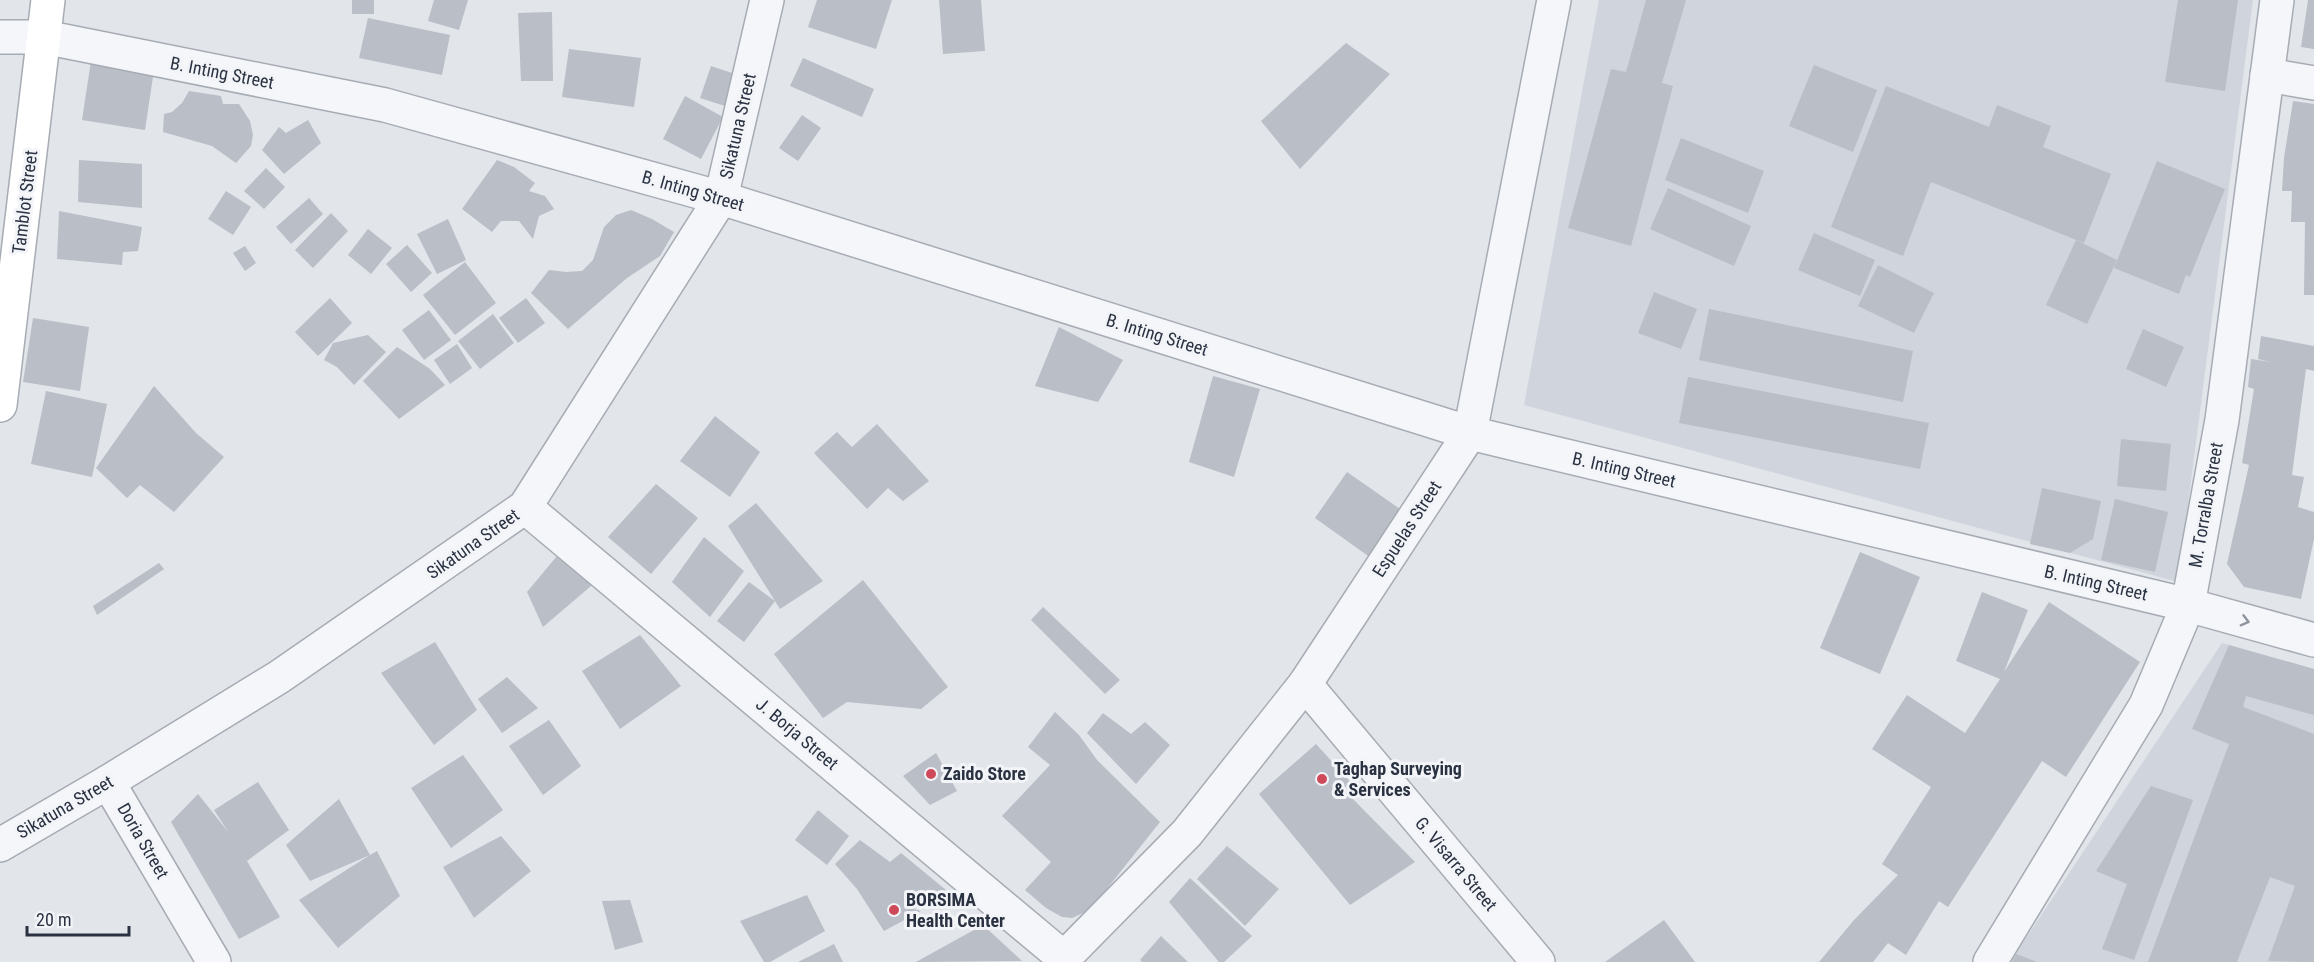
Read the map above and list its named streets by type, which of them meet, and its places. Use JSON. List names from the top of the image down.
{
  "streets": {
    "main road": ["Tamblot Street"],
    "street": [
      "B. Inting Street",
      "Sikatuna Street",
      "M. Torralba Street",
      "Espuelas Street",
      "J. Borja Street",
      "Doria Street",
      "G. Visarra Street"
    ]
  },
  "crossings": [
    ["B. Inting Street", "Sikatuna Street"],
    ["B. Inting Street", "Tamblot Street"],
    ["B. Inting Street", "M. Torralba Street"],
    ["B. Inting Street", "Espuelas Street"],
    ["Sikatuna Street", "J. Borja Street"],
    ["Sikatuna Street", "Doria Street"],
    ["Espuelas Street", "J. Borja Street"],
    ["Espuelas Street", "G. Visarra Street"]
  ],
  "places": ["Zaido Store", "Taghap Surveying & Services", "BORSIMA Health Center"],
  "scale_bar": "20 m"
}
